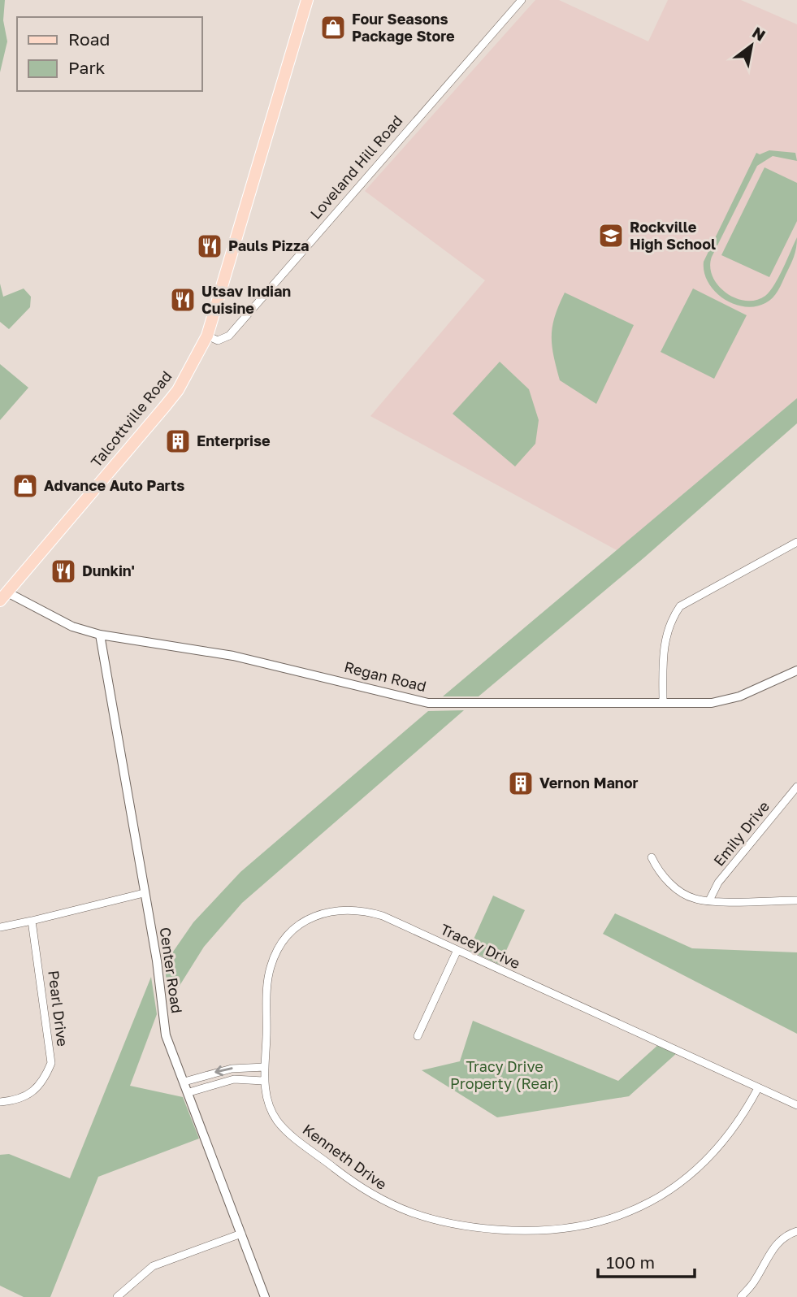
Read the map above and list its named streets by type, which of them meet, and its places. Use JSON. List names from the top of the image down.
{
  "streets": {
    "main road": ["Talcottville Road"],
    "street": [
      "Loveland Hill Road",
      "Regan Road",
      "Emily Drive",
      "Tracey Drive",
      "Center Road",
      "Pearl Drive",
      "Kenneth Drive"
    ]
  },
  "crossings": [
    ["Loveland Hill Road", "Talcottville Road"],
    ["Talcottville Road", "Regan Road"],
    ["Regan Road", "Center Road"],
    ["Tracey Drive", "Kenneth Drive"]
  ],
  "parks": ["Tracy Drive Property (Rear)"],
  "places": {
    "shop": ["Four Seasons Package Store", "Advance Auto Parts"],
    "school or university": ["Rockville High School"],
    "restaurant": ["Pauls Pizza", "Utsav Indian Cuisine", "Dunkin'"],
    "building": ["Enterprise", "Vernon Manor"]
  },
  "legend": ["Road", "Park"],
  "scale_bar": "100 m",
  "north": "top right"
}
